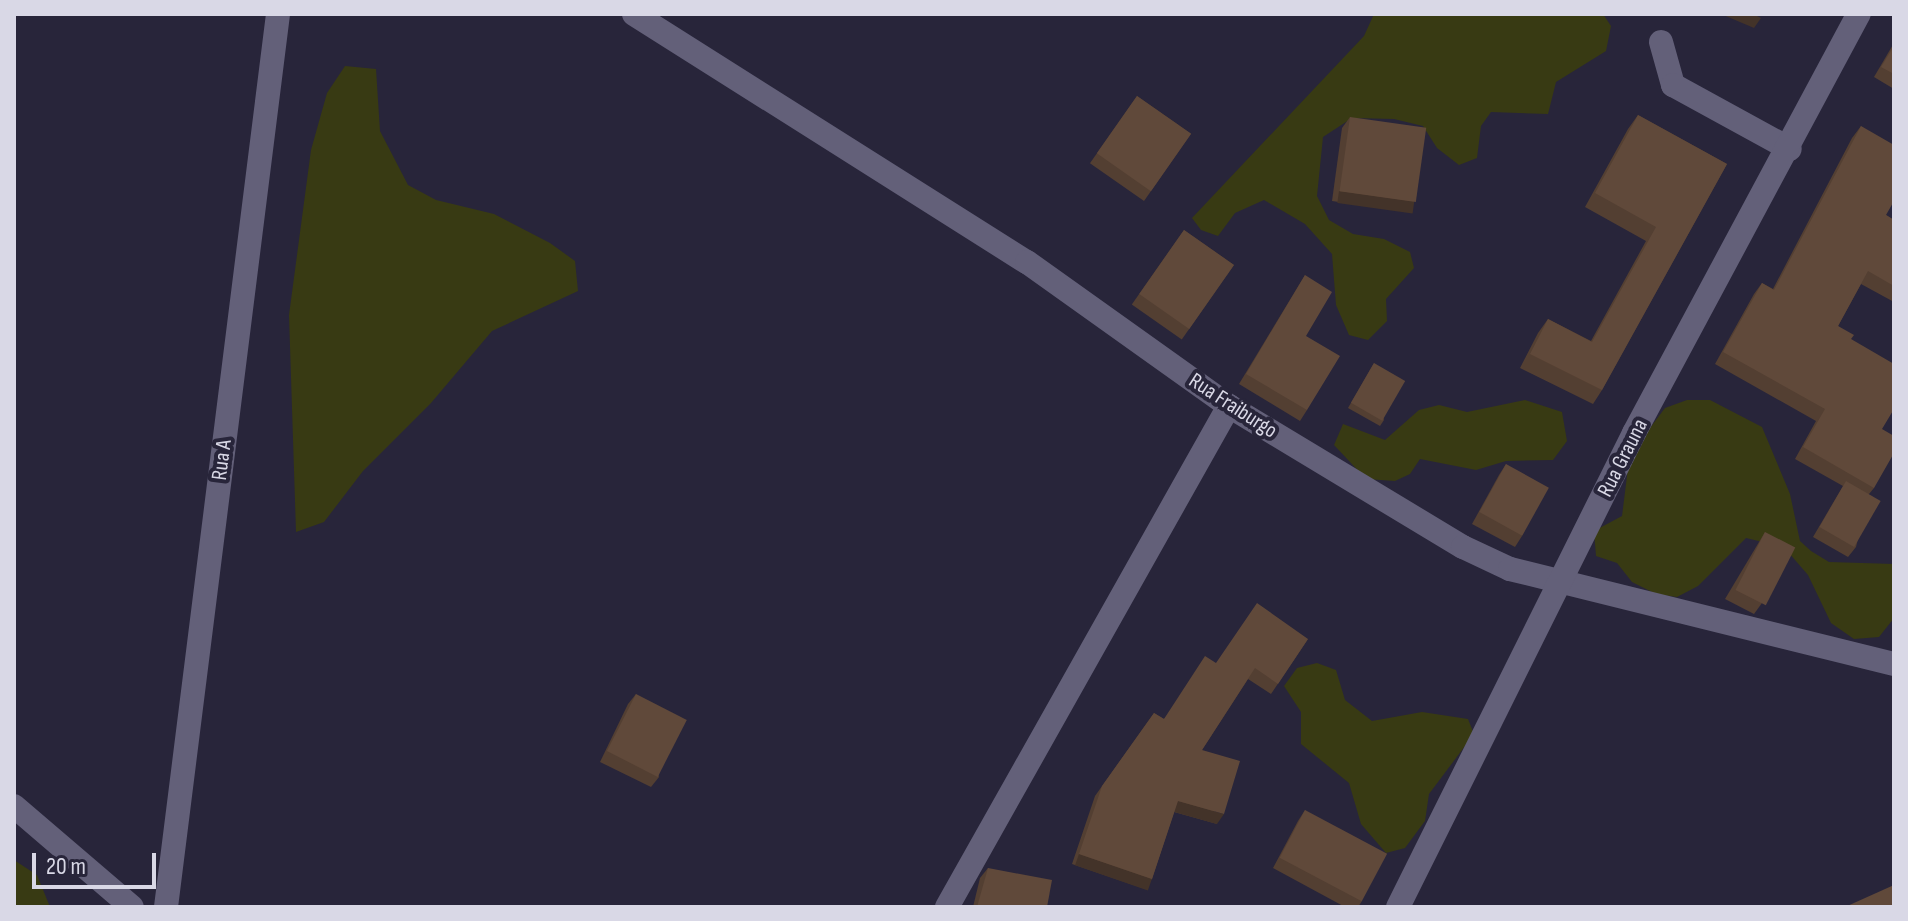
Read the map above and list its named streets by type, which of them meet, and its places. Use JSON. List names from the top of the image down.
{
  "streets": {
    "street": ["Rua Fraiburgo", "Rua Grauna", "Rua A"]
  },
  "crossings": [
    ["Rua Fraiburgo", "Rua Grauna"]
  ],
  "scale_bar": "20 m"
}
